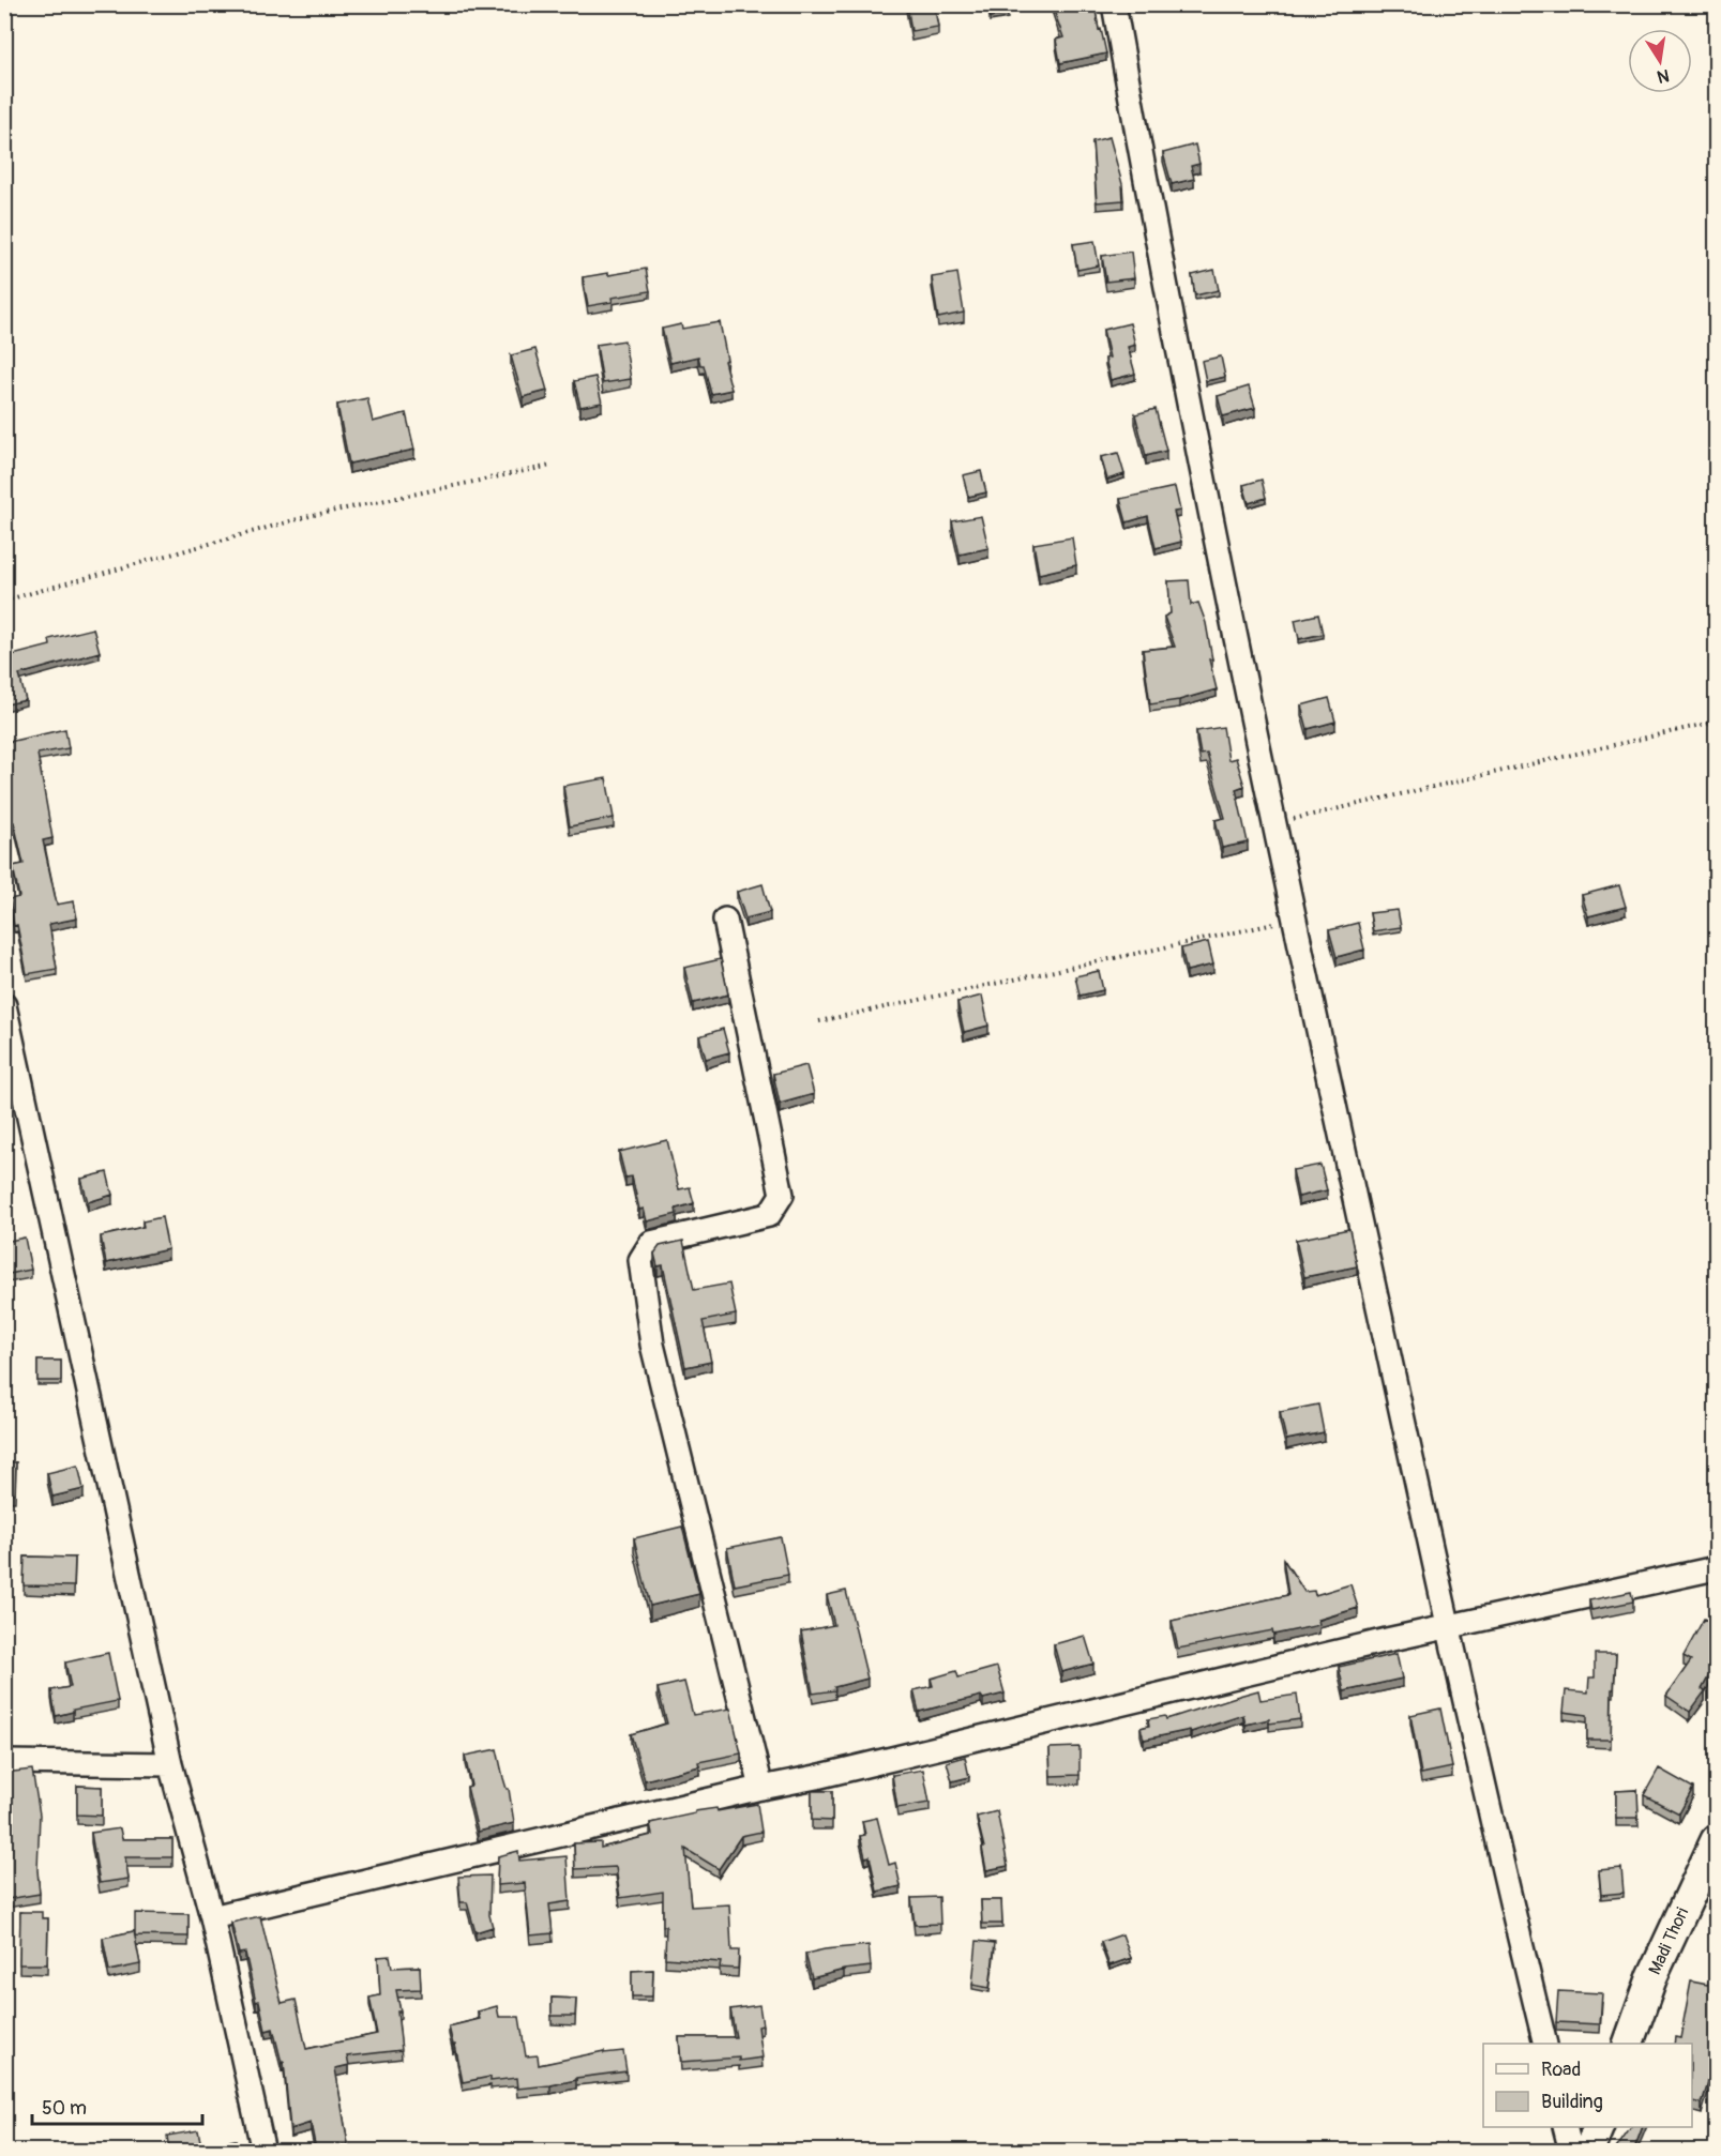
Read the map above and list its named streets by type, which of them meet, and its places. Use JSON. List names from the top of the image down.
{
  "streets": {
    "main road": ["Madi Thori"]
  },
  "legend": ["Road", "Building"],
  "scale_bar": "50 m",
  "north": "bottom"
}
